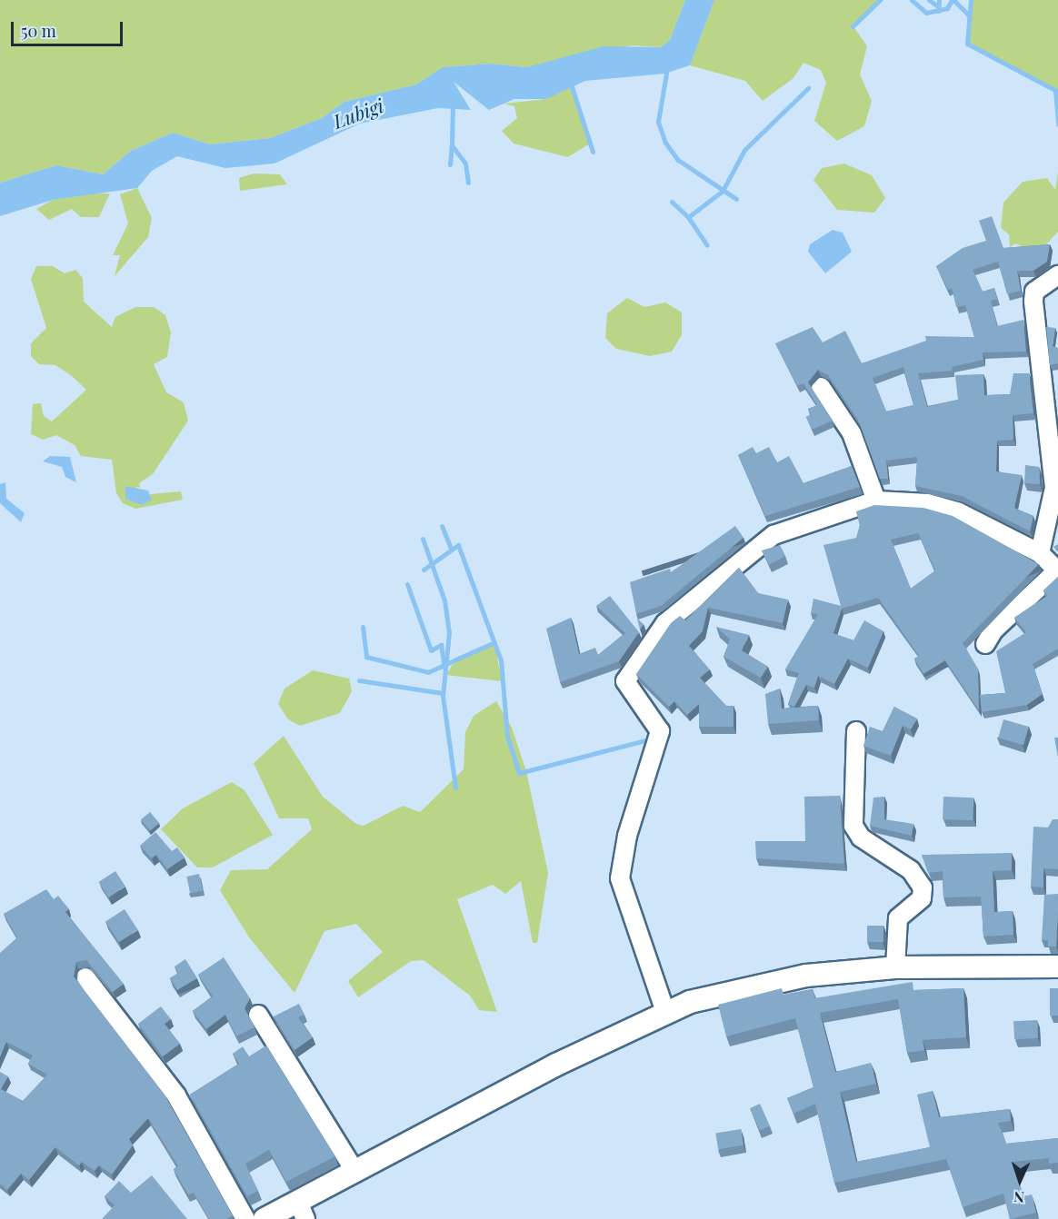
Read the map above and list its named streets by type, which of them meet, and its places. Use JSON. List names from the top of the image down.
{
  "water": ["Lubigi"],
  "scale_bar": "50 m",
  "north": "bottom"
}
